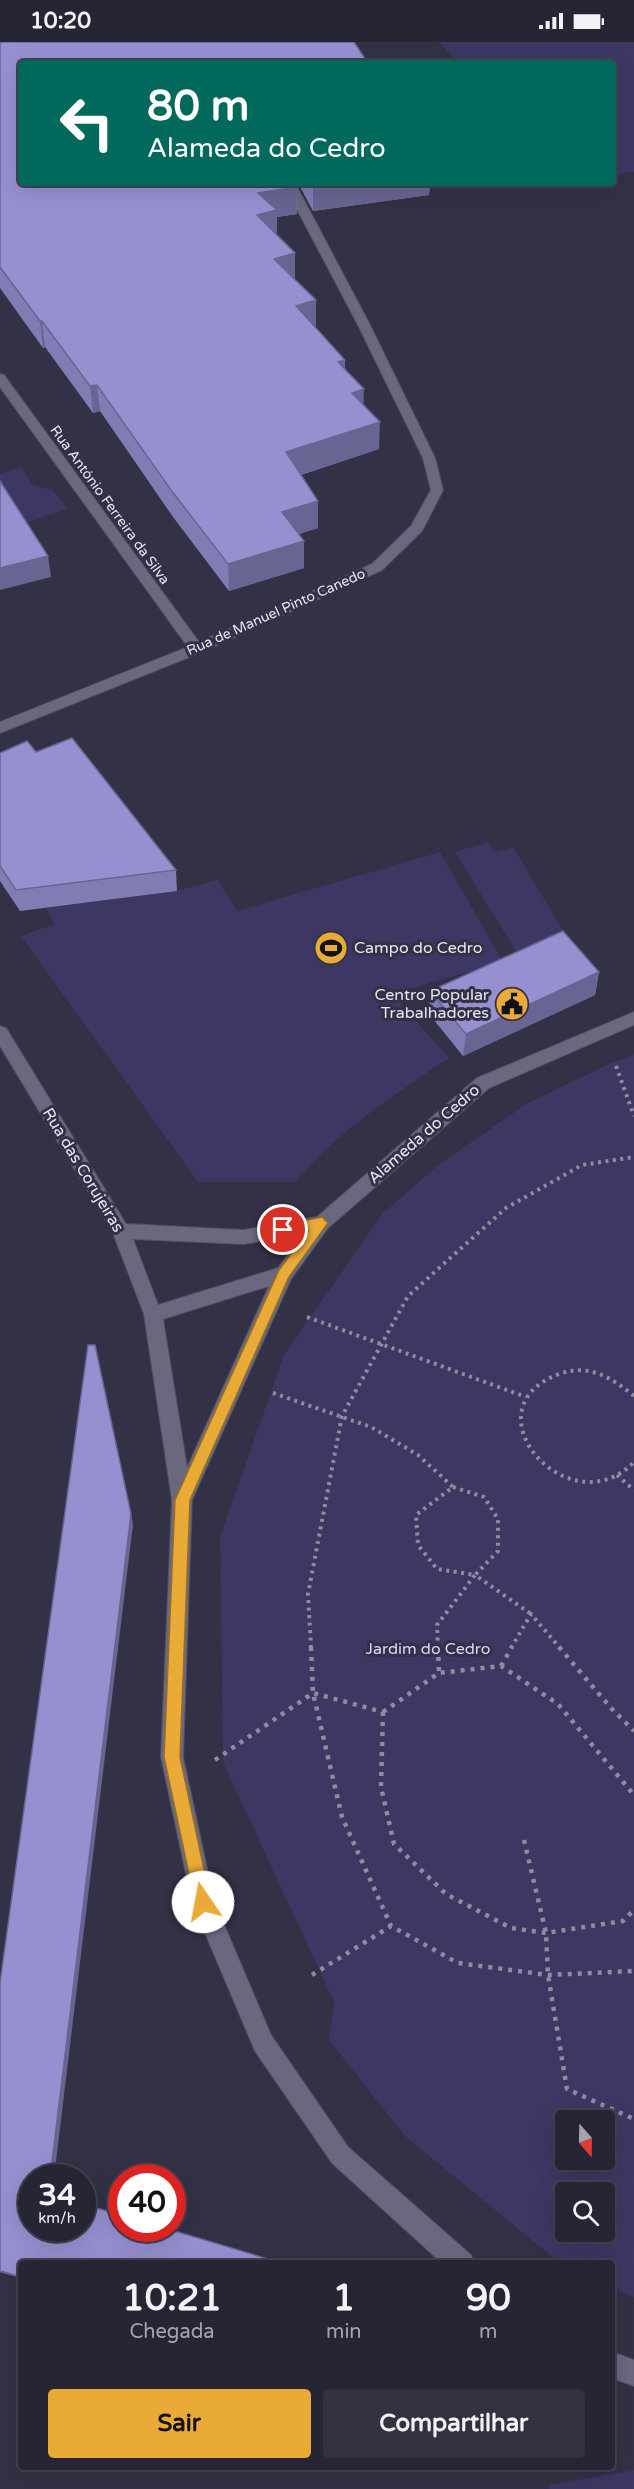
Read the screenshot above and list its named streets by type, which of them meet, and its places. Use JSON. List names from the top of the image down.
{
  "streets": {
    "street": [
      "Rua António Ferreira da Silva",
      "Rua de Manuel Pinto Canedo",
      "Alameda do Cedro",
      "Rua das Corujeiras"
    ]
  },
  "crossings": [
    ["Rua António Ferreira da Silva", "Rua de Manuel Pinto Canedo"],
    ["Alameda do Cedro", "Rua das Corujeiras"]
  ],
  "parks": ["Jardim do Cedro"],
  "places": {
    "sports": ["Campo do Cedro"],
    "public building": ["Centro Popular Trabalhadores"]
  },
  "north": "bottom",
  "page": {
    "status": "10:20",
    "turn": ["80 m", "Alameda do Cedro"],
    "speed": "34 km/h",
    "limit": "40",
    "eta": [
      "10:21",
      "Chegada",
      "1",
      "min",
      "90",
      "m"
    ],
    "buttons": ["Sair", "Compartilhar"]
  }
}
